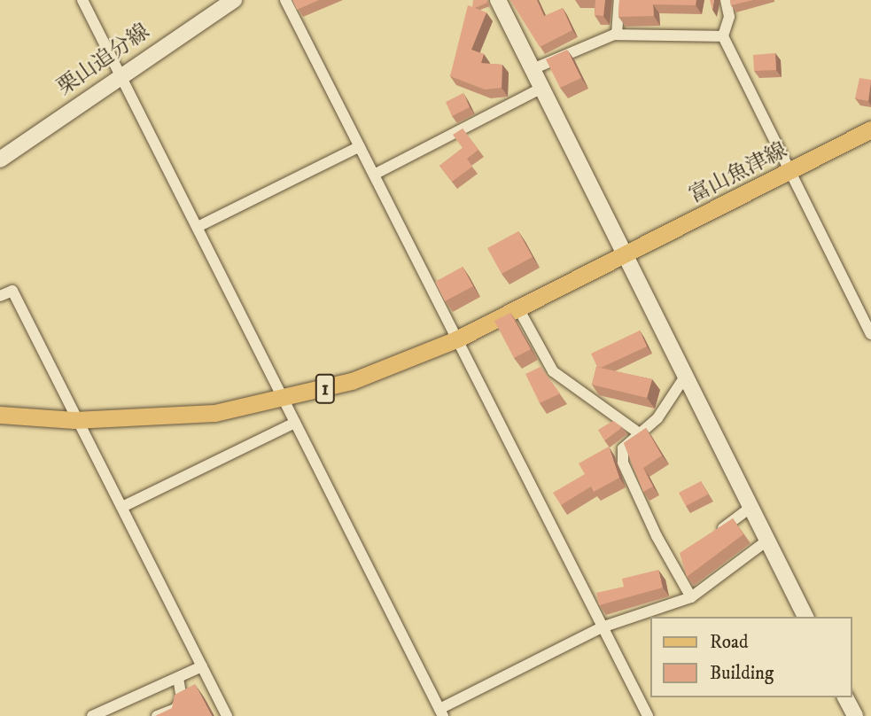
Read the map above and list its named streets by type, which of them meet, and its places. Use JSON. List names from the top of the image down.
{
  "streets": {
    "main road": ["富山魚津線", "1"],
    "street": ["栗山追分線"]
  },
  "crossings": [
    ["富山魚津線", "1"]
  ],
  "legend": ["Road", "Building"]
}
